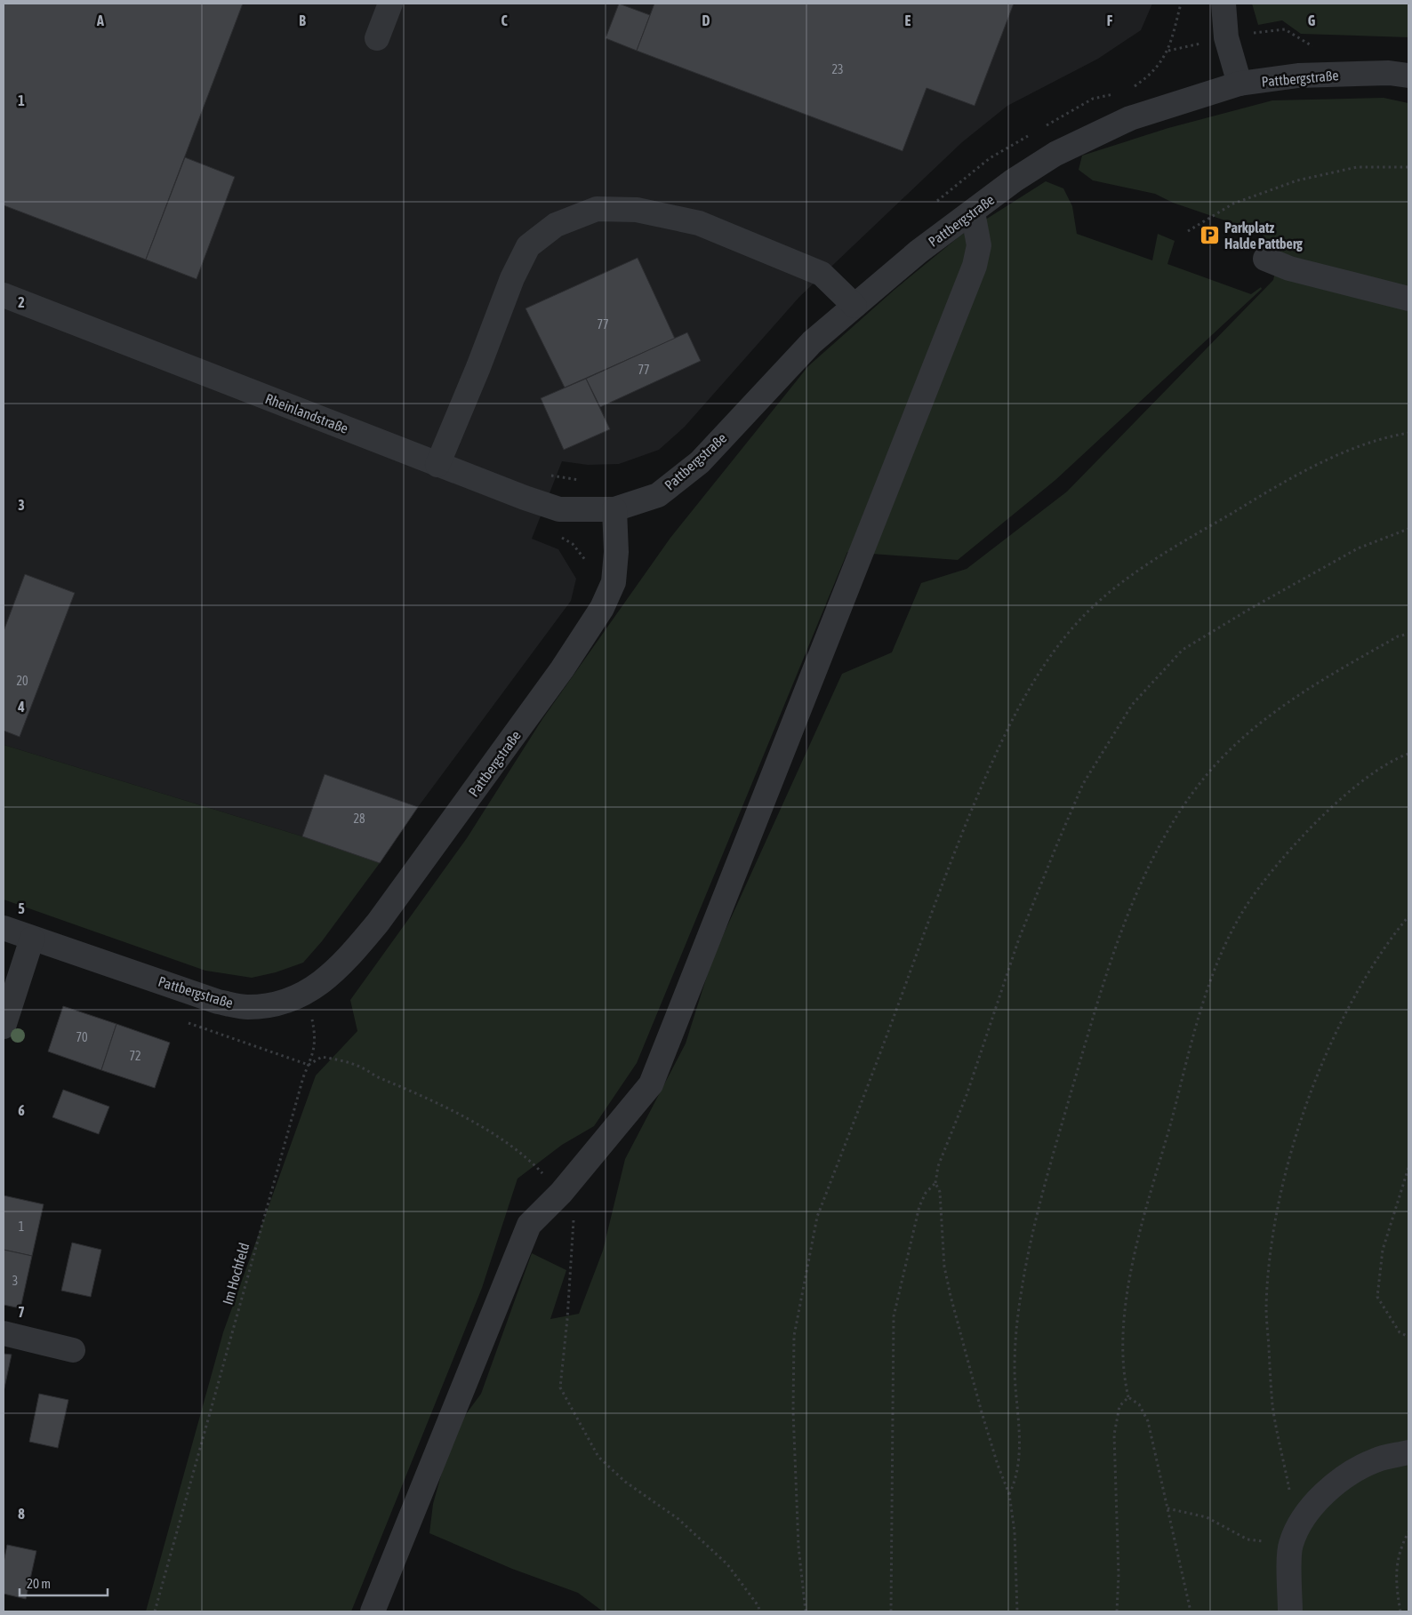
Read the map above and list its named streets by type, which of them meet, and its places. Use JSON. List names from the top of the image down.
{
  "streets": {
    "street": ["Pattbergstraße", "Rheinlandstraße"],
    "path": ["Im Hochfeld"]
  },
  "crossings": [
    ["Pattbergstraße", "Rheinlandstraße"]
  ],
  "places": {
    "parking": ["Parkplatz Halde Pattberg"]
  },
  "house_numbers": [
    "23",
    "77",
    "77",
    "20",
    "28",
    "70",
    "72",
    "1",
    "3"
  ],
  "scale_bar": "20 m",
  "grid": {
    "columns": [
      "A",
      "B",
      "C",
      "D",
      "E",
      "F",
      "G"
    ],
    "rows": [
      "1",
      "2",
      "3",
      "4",
      "5",
      "6",
      "7",
      "8"
    ]
  }
}
